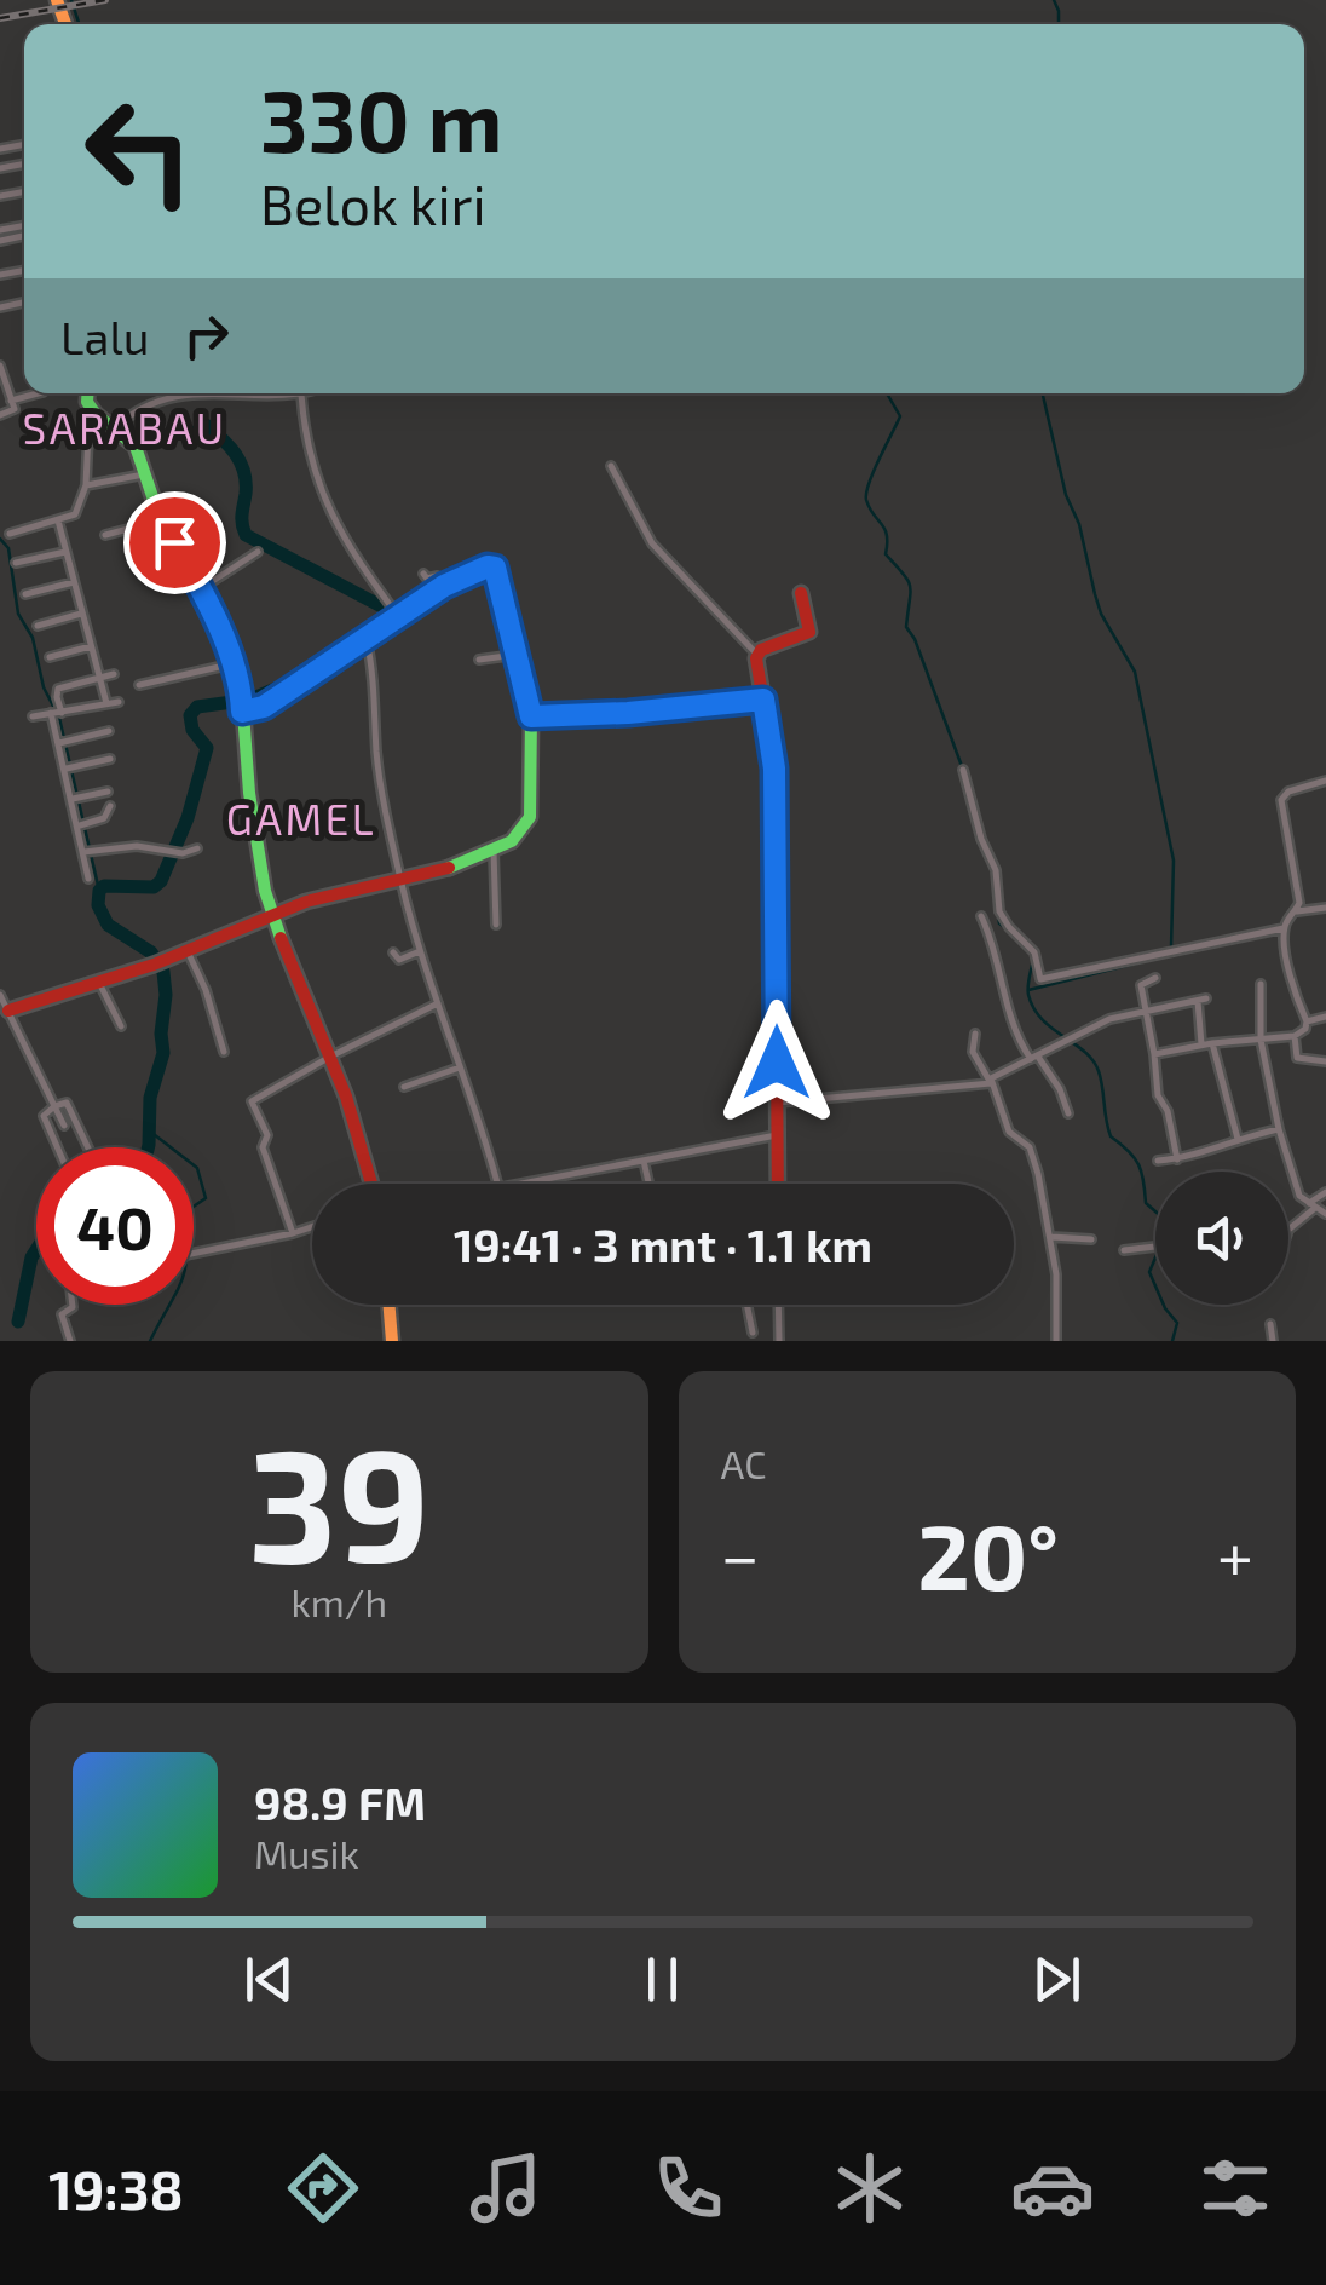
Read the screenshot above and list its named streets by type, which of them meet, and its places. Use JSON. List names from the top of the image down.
{
  "districts": ["SARABAU", "GAMEL"],
  "page": {
    "turn": ["330 m", "Belok kiri"],
    "then": "Lalu",
    "limit": "40",
    "trip": "19:41 · 3 mnt · 1.1 km",
    "tile": [
      ["39", "km/h"],
      "AC"
    ],
    "heat": ["−", "20°", "+"],
    "song": ["98.9 FM", "Musik"],
    "tabs": "19:38"
  }
}
